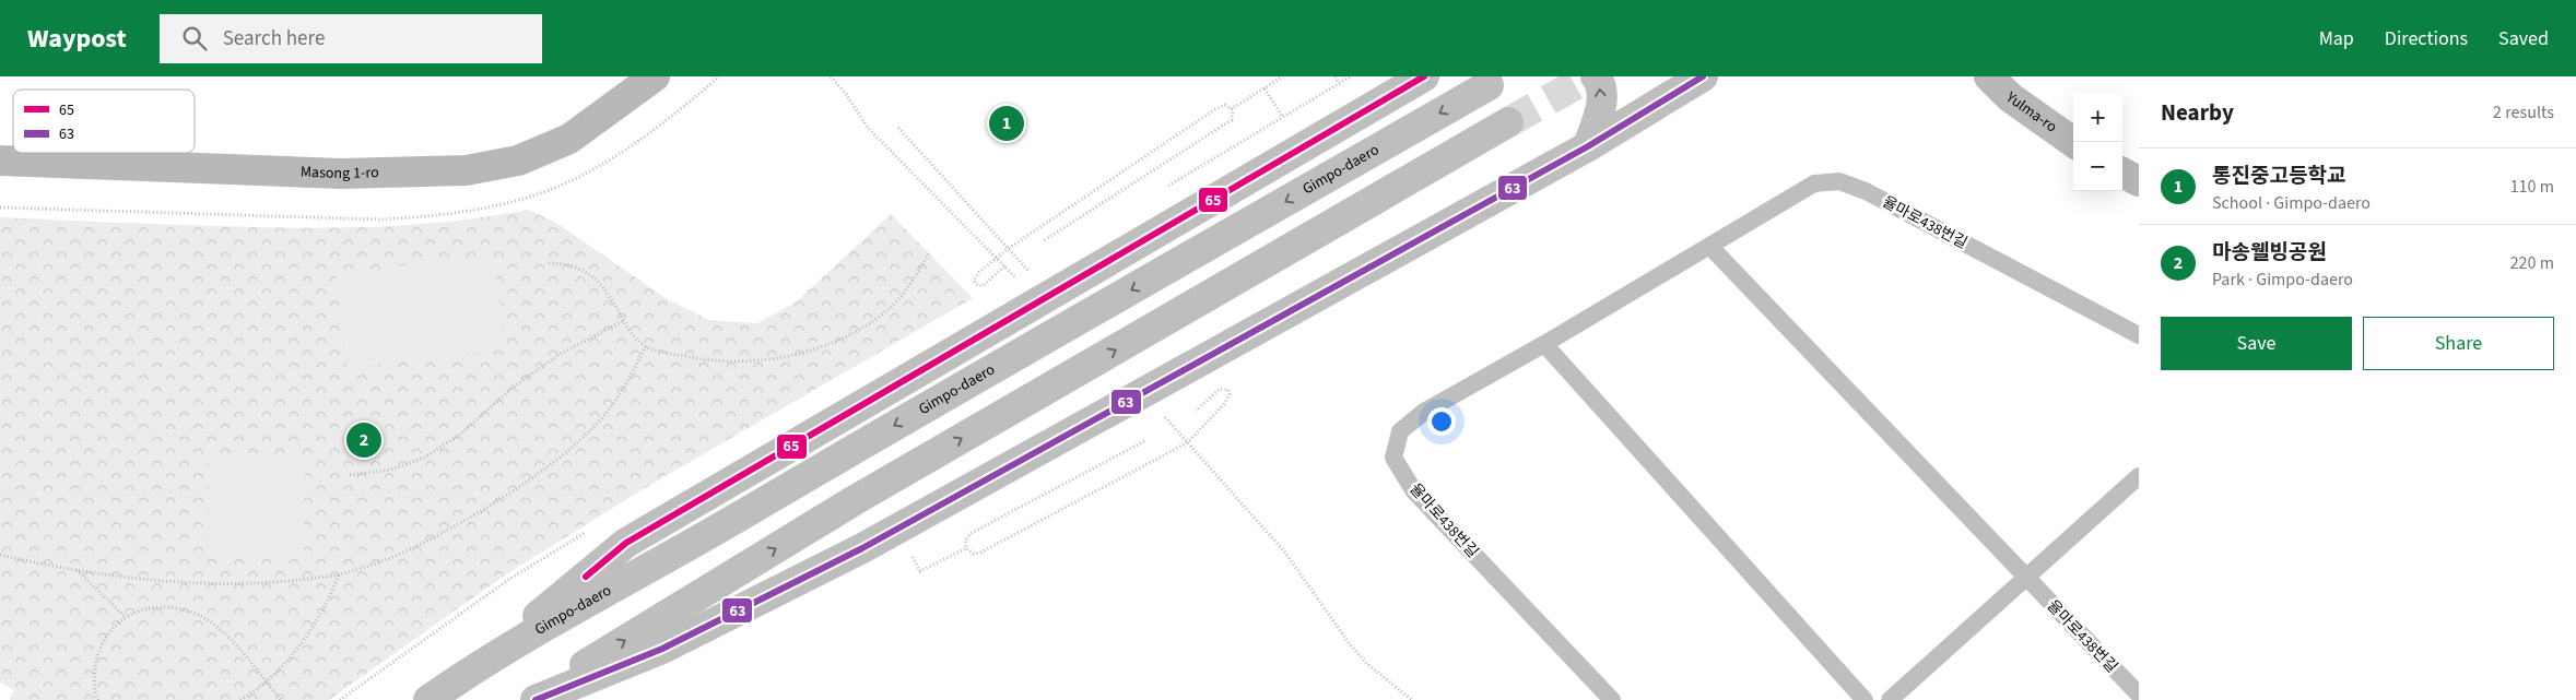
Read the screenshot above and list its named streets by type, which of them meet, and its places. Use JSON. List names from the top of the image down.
{
  "streets": {
    "main road": ["Gimpo-daero"],
    "street": ["Yulma-ro", "Masong 1-ro"],
    "lane": ["율마로438번길"]
  },
  "lines": ["transit line 65", "transit line 63"],
  "legend": ["65", "63"],
  "page": {
    "header": "Waypost",
    "search": "Search here",
    "nav": ["Map", "Directions", "Saved"],
    "heading": ["Nearby", "2 results"],
    "map_buttons": ["+", "−"],
    "pins": ["1", "2"],
    "list": [
      {
        "mark": "1",
        "name": "통진중고등학교",
        "note": "School · Gimpo-daero",
        "value": "110 m"
      },
      {
        "mark": "2",
        "name": "마송웰빙공원",
        "note": "Park · Gimpo-daero",
        "value": "220 m"
      }
    ],
    "buttons": ["Save", "Share"]
  }
}
